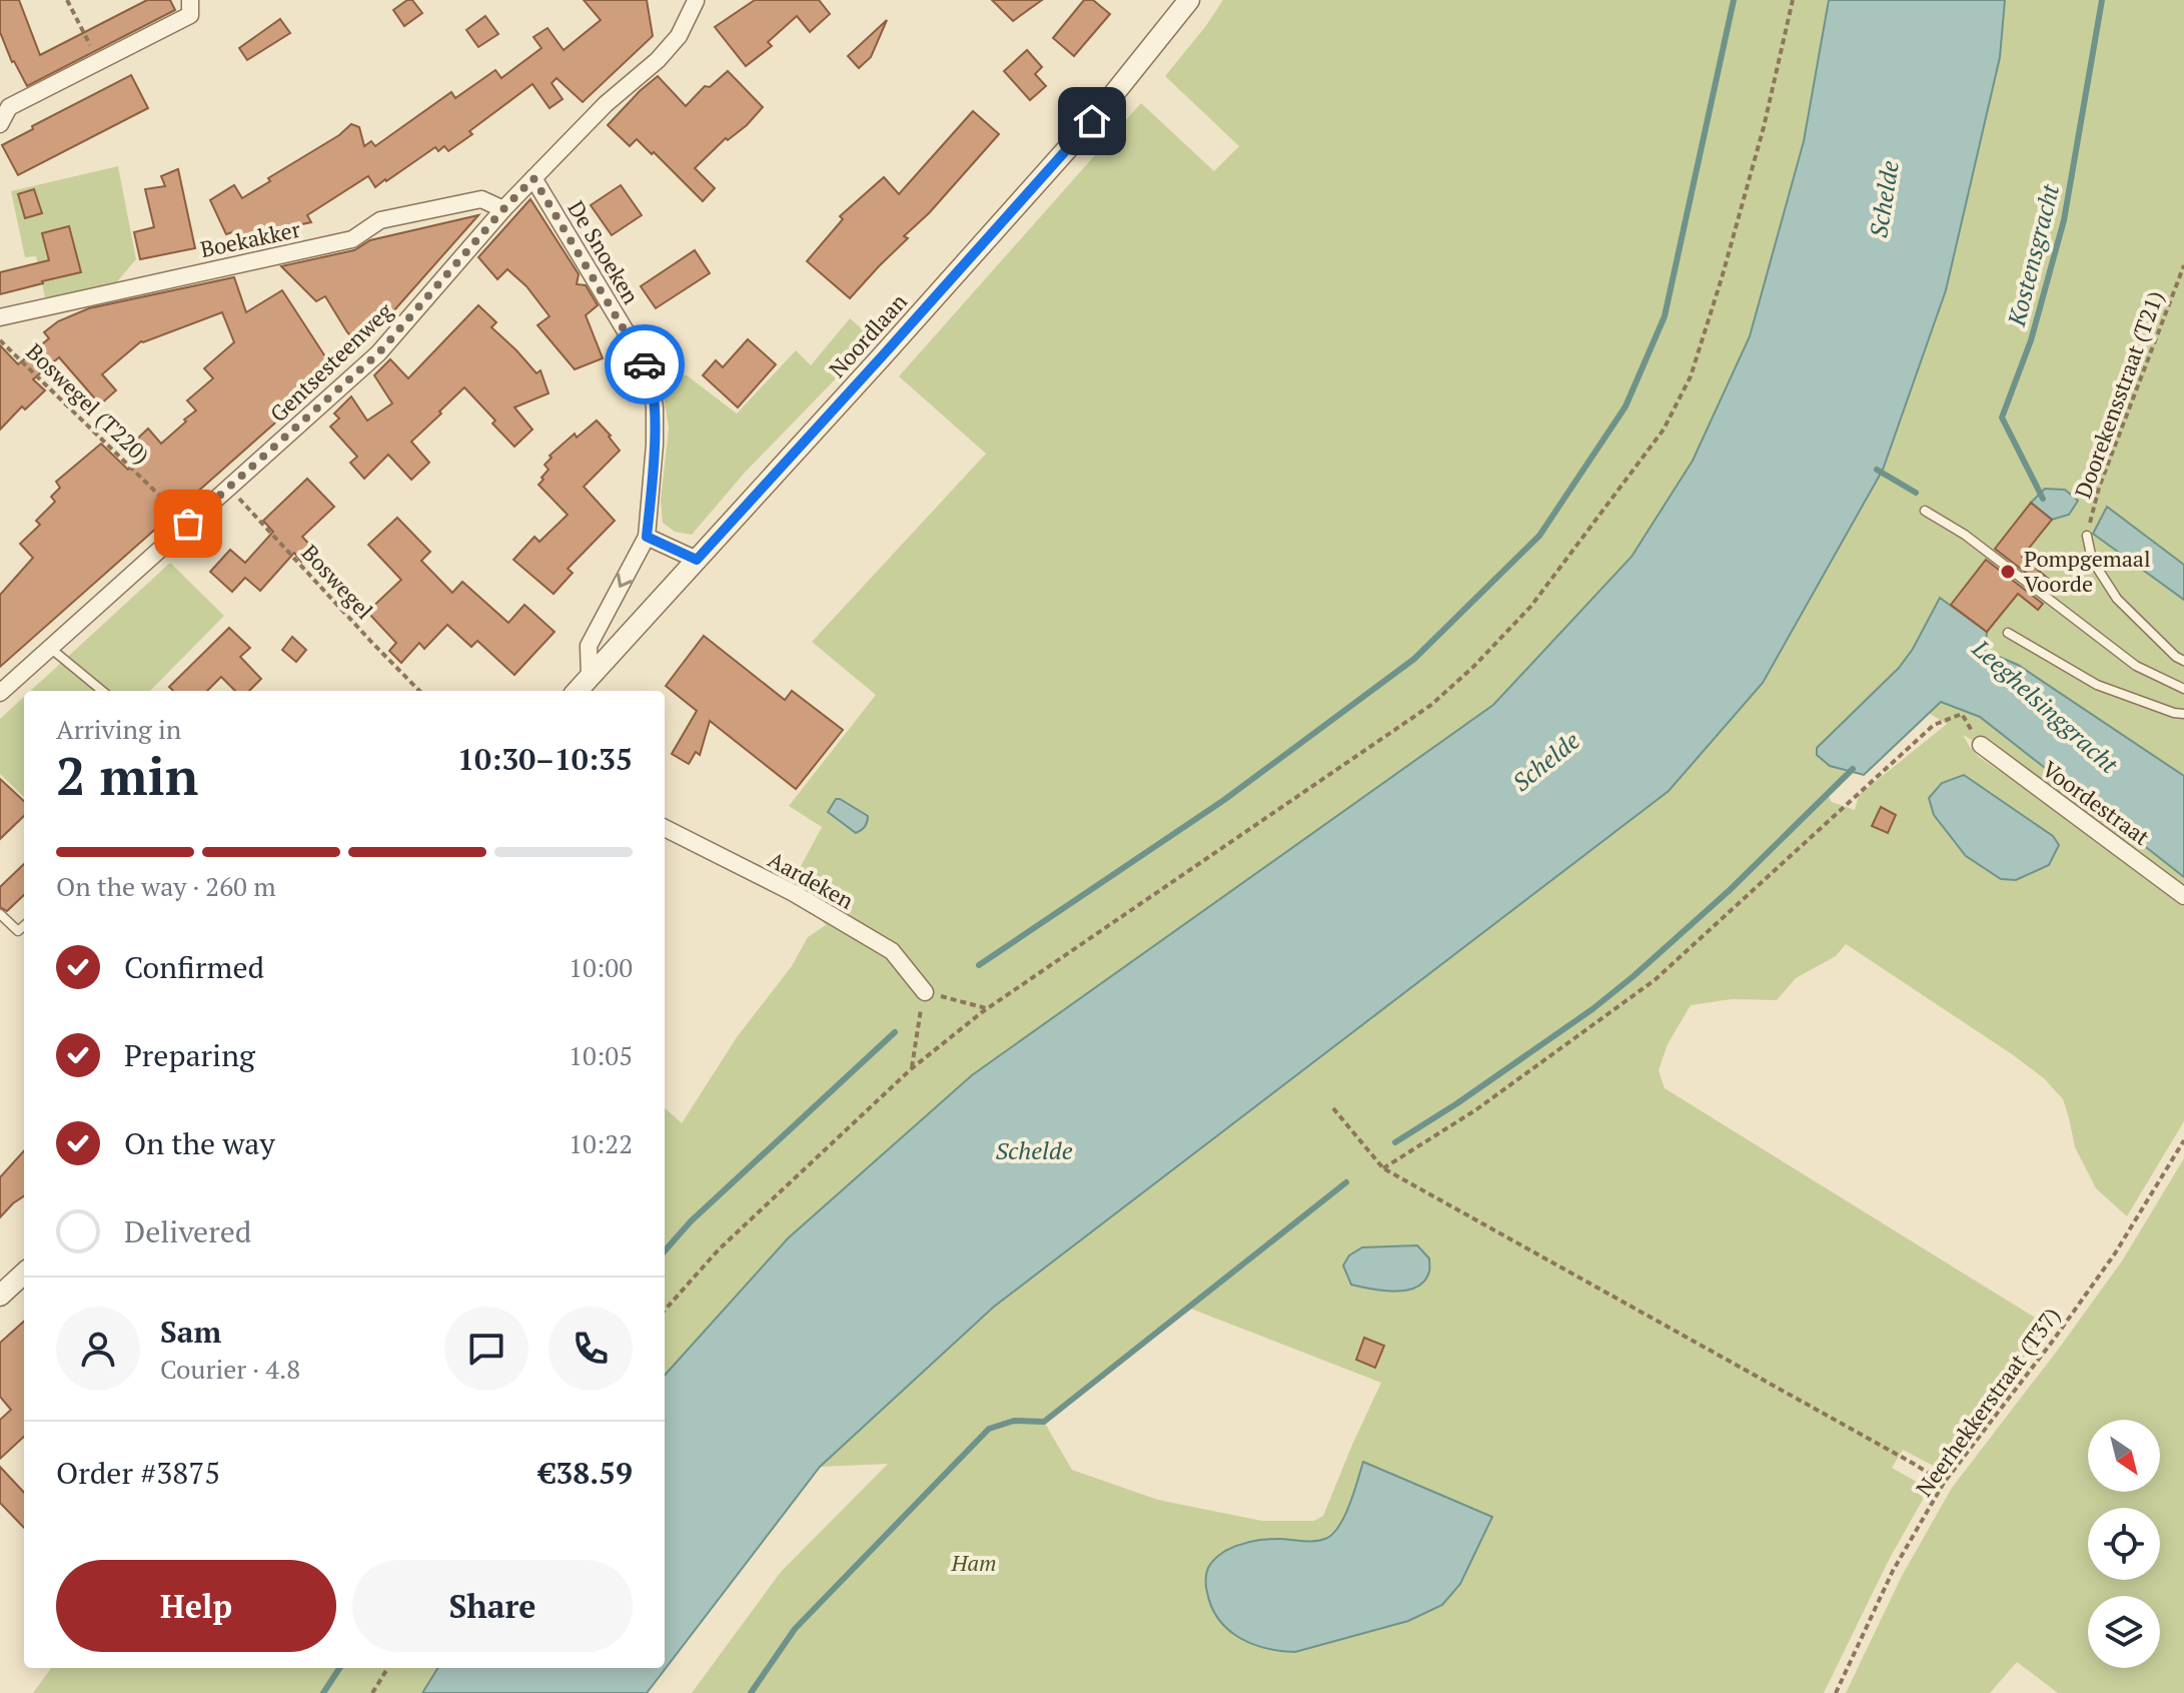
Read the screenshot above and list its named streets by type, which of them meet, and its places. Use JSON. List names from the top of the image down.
{
  "streets": {
    "street": [
      "Boekakker",
      "De Snoeken",
      "Noordlaan",
      "Gentsesteenweg",
      "Voordestraat",
      "Aardeken"
    ],
    "path": [
      "Doorekensstraat (T21)",
      "Boswegel (T220)",
      "Boswegel",
      "Neerhekkerstraat (T37)"
    ]
  },
  "crossings": [
    ["Boekakker", "Gentsesteenweg"],
    ["De Snoeken", "Noordlaan"],
    ["De Snoeken", "Gentsesteenweg"],
    ["Gentsesteenweg", "Boswegel (T220)"],
    ["Gentsesteenweg", "Boswegel"]
  ],
  "water": ["Schelde", "Kostensgracht", "Leeghelsinggracht"],
  "parks": ["Ham"],
  "places": ["Pompgemaal Voorde"],
  "north": "bottom right",
  "page": {
    "heading": ["2 min", "Arriving in", "10:30–10:35"],
    "panel": [
      "Sam",
      "Courier · 4.8",
      "Order #3875",
      "€38.59"
    ],
    "bar": "On the way · 260 m",
    "list": [
      ["Confirmed", "10:00"],
      ["Preparing", "10:05"],
      ["On the way", "10:22"],
      "Delivered"
    ],
    "buttons": ["Help", "Share"]
  }
}
